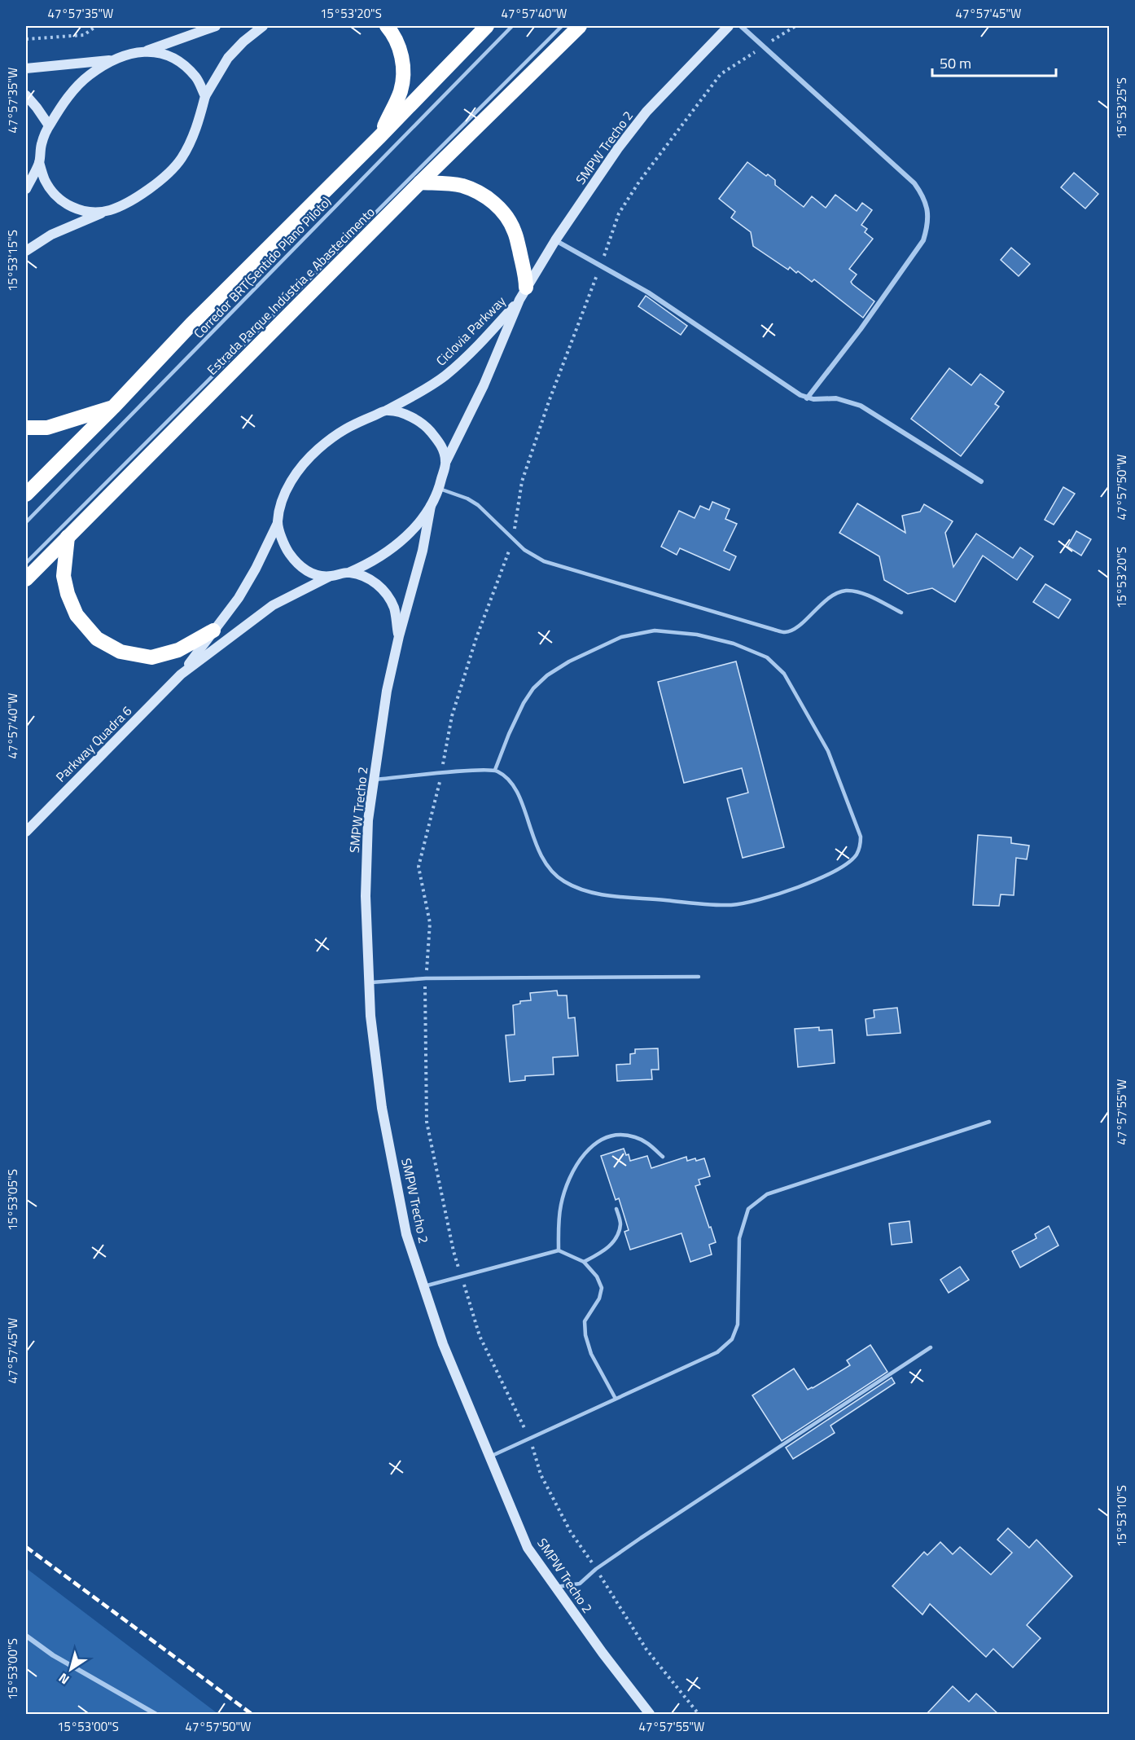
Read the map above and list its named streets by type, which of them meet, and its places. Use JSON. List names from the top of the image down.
{
  "streets": {
    "highway": ["Estrada Parque Indústria e Abastecimento"],
    "street": ["SMPW Trecho 2", "Ciclovia Parkway", "Parkway Quadra 6"],
    "lane": ["Corredor BRT(Sentido Plano Piloto)"]
  },
  "crossings": [
    ["SMPW Trecho 2", "Ciclovia Parkway"],
    ["Ciclovia Parkway", "Parkway Quadra 6"]
  ],
  "scale_bar": "50 m",
  "north": "bottom left",
  "coordinates": [
    "47°57'35\"W",
    "15°53'20\"S",
    "47°57'40\"W",
    "47°57'45\"W",
    "15°53'25\"S",
    "15°53'15\"S",
    "47°57'50\"W",
    "47°57'55\"W",
    "15°53'05\"S",
    "15°53'10\"S",
    "15°53'00\"S"
  ]
}
